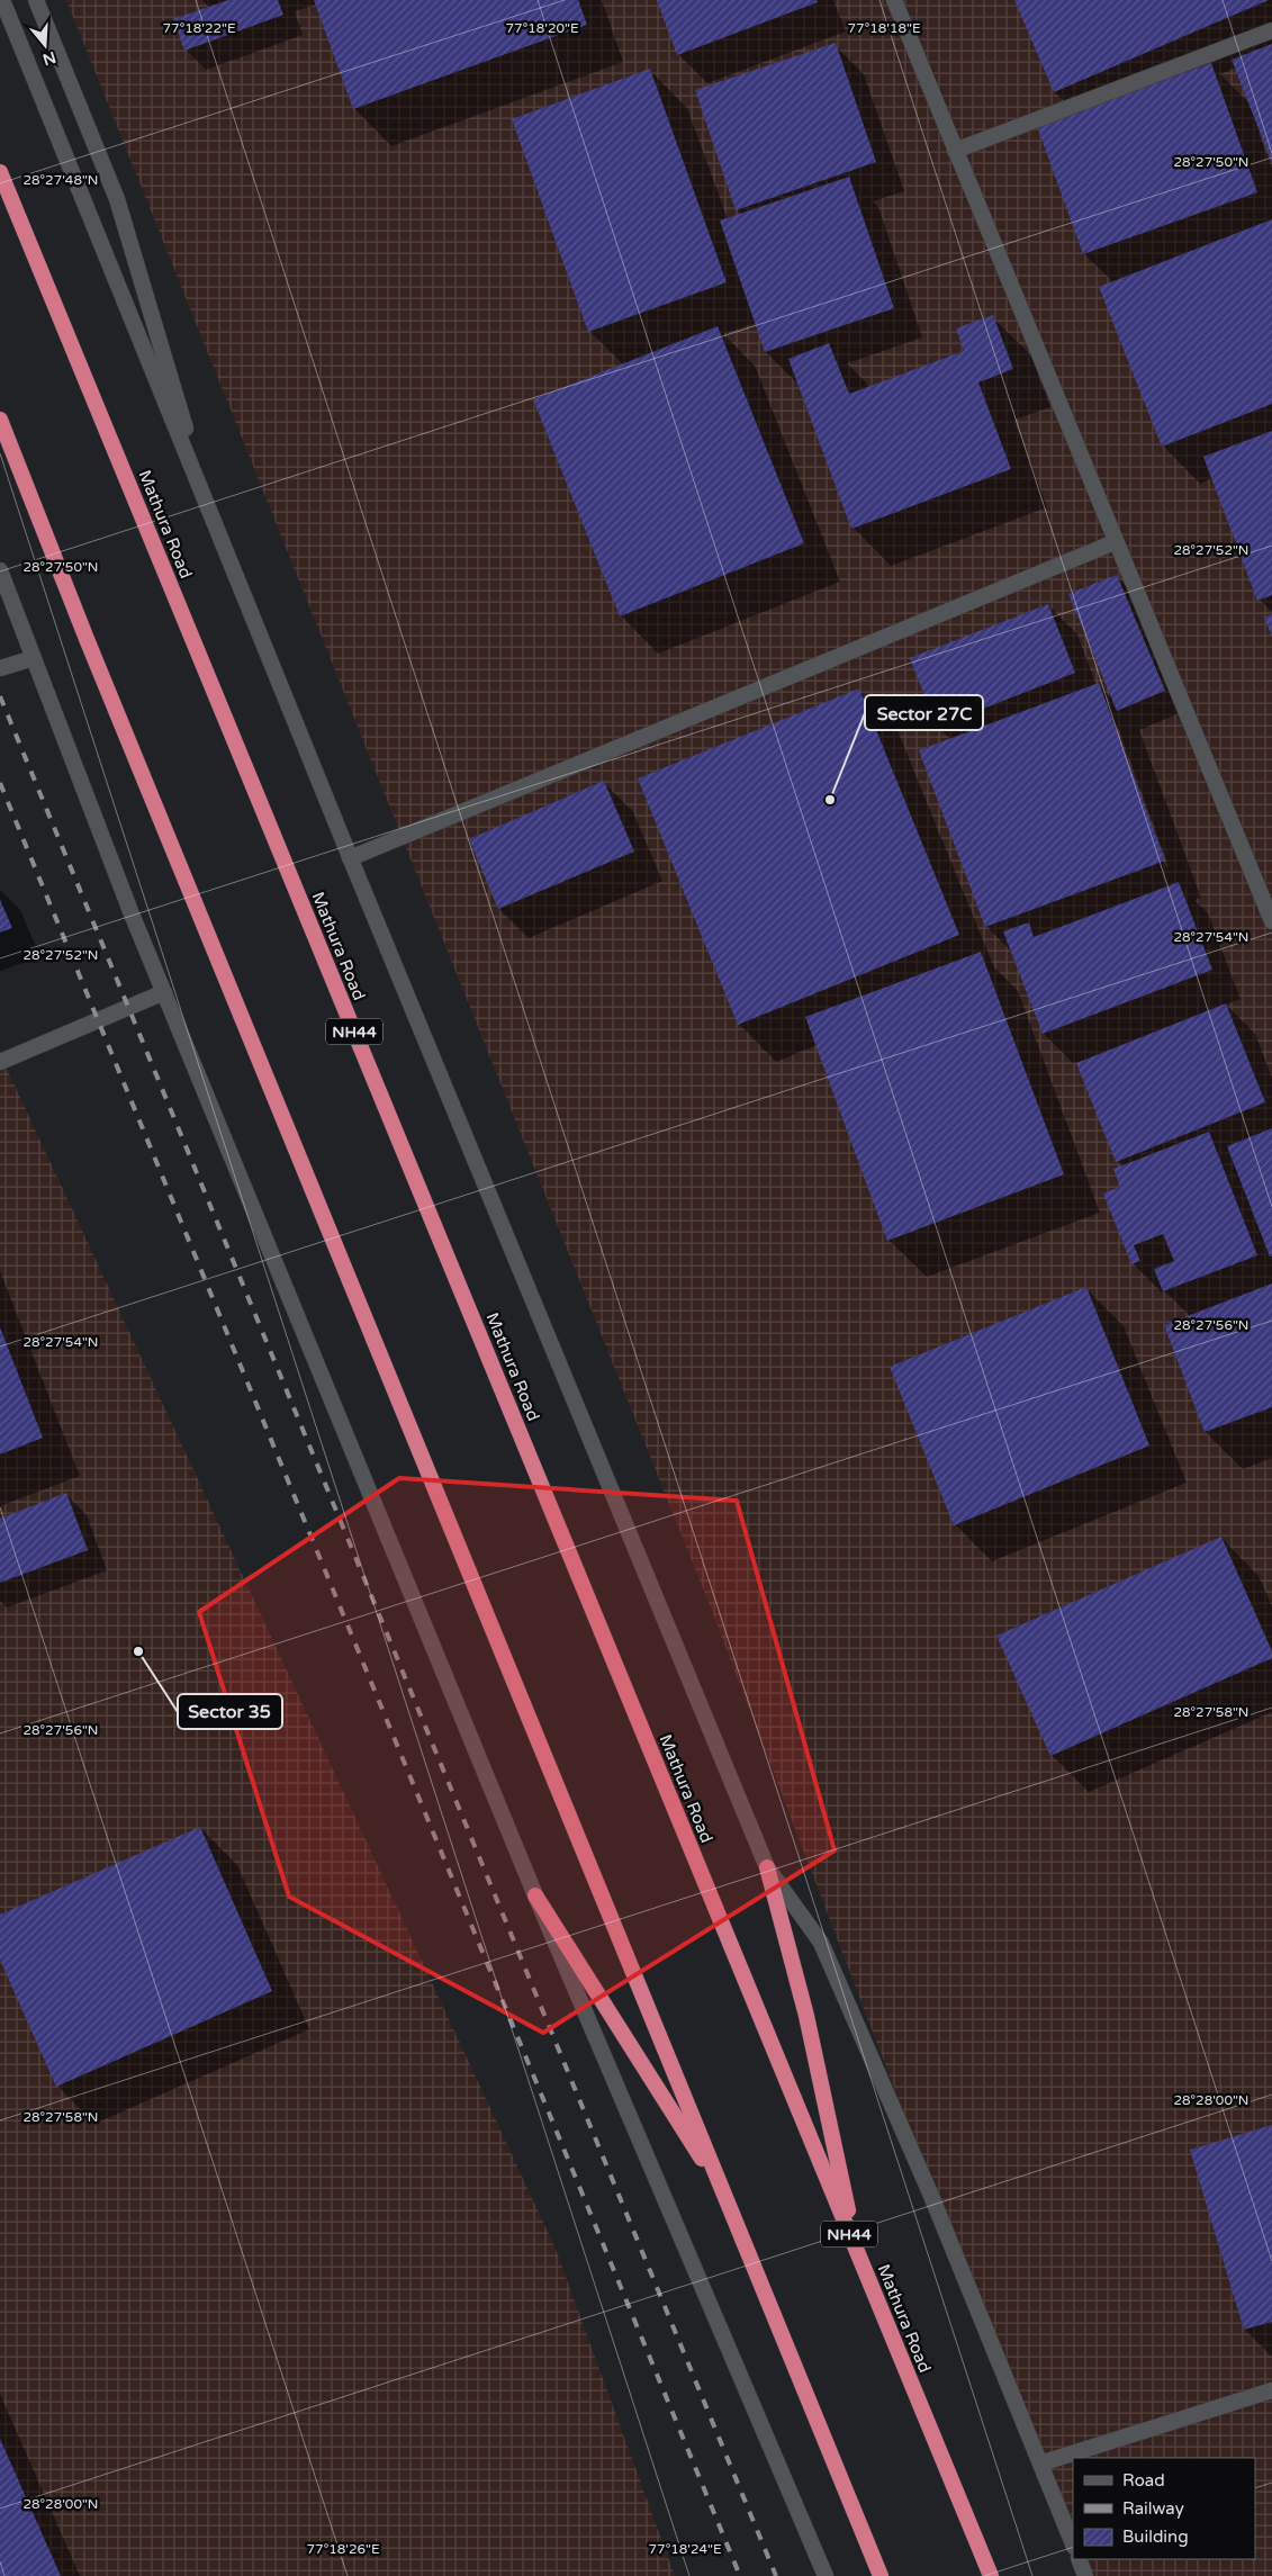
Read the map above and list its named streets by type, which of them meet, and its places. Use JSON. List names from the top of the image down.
{
  "streets": {
    "highway": ["Mathura Road", "NH44"]
  },
  "places": ["Sector 27C", "Sector 35"],
  "legend": ["Road", "Railway", "Building"],
  "north": "bottom",
  "coordinates": [
    "77°18'22\"E",
    "77°18'20\"E",
    "77°18'18\"E",
    "28°27'50\"N",
    "28°27'48\"N",
    "28°27'52\"N",
    "28°27'54\"N",
    "28°27'56\"N",
    "28°27'58\"N",
    "28°28'00\"N",
    "77°18'26\"E",
    "77°18'24\"E"
  ]
}
